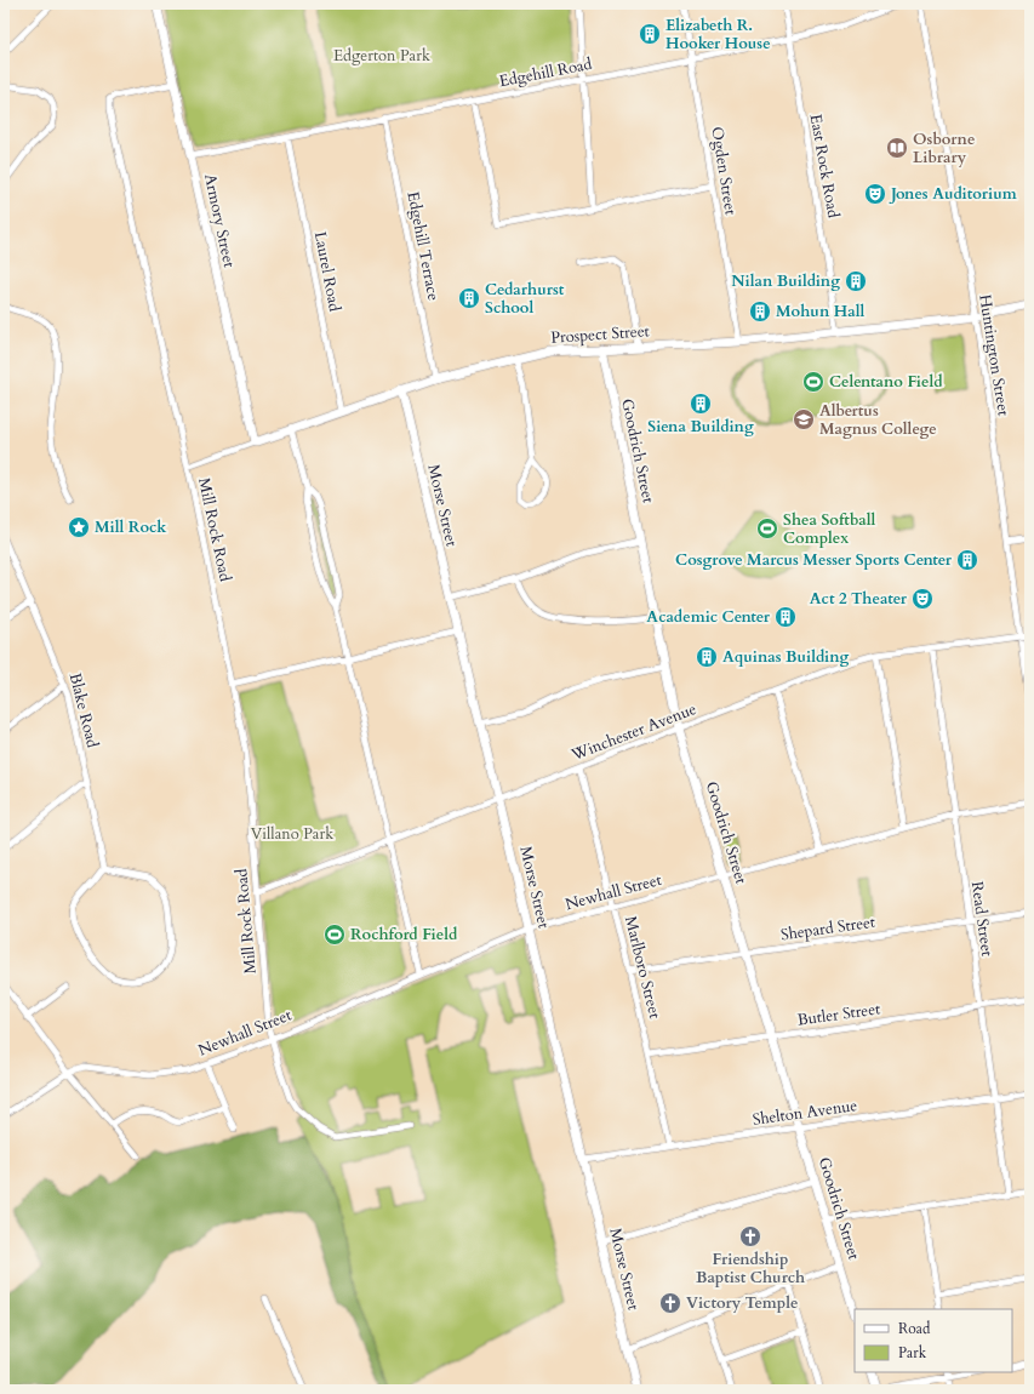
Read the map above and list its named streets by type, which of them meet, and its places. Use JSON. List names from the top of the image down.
{
  "streets": {
    "main road": [
      "Armory Street",
      "Prospect Street",
      "Goodrich Street",
      "Morse Street"
    ],
    "street": [
      "Edgehill Road",
      "East Rock Road",
      "Ogden Street",
      "Edgehill Terrace",
      "Laurel Road",
      "Huntington Street",
      "Mill Rock Road",
      "Blake Road",
      "Winchester Avenue",
      "Newhall Street",
      "Read Street",
      "Shepard Street",
      "Marlboro Street",
      "Butler Street",
      "Shelton Avenue"
    ]
  },
  "crossings": [
    ["Edgehill Road", "East Rock Road"],
    ["Edgehill Road", "Ogden Street"],
    ["Edgehill Road", "Armory Street"],
    ["Edgehill Road", "Edgehill Terrace"],
    ["Edgehill Road", "Laurel Road"],
    ["East Rock Road", "Prospect Street"],
    ["Ogden Street", "Prospect Street"],
    ["Armory Street", "Prospect Street"],
    ["Armory Street", "Mill Rock Road"],
    ["Edgehill Terrace", "Prospect Street"],
    ["Laurel Road", "Prospect Street"],
    ["Prospect Street", "Huntington Street"],
    ["Prospect Street", "Goodrich Street"],
    ["Prospect Street", "Morse Street"],
    ["Prospect Street", "Mill Rock Road"],
    ["Huntington Street", "Winchester Avenue"],
    ["Goodrich Street", "Winchester Avenue"],
    ["Goodrich Street", "Newhall Street"],
    ["Goodrich Street", "Shepard Street"],
    ["Goodrich Street", "Butler Street"],
    ["Goodrich Street", "Shelton Avenue"],
    ["Morse Street", "Winchester Avenue"],
    ["Morse Street", "Newhall Street"],
    ["Morse Street", "Shelton Avenue"],
    ["Mill Rock Road", "Winchester Avenue"],
    ["Mill Rock Road", "Newhall Street"],
    ["Winchester Avenue", "Read Street"],
    ["Winchester Avenue", "Marlboro Street"],
    ["Newhall Street", "Read Street"],
    ["Newhall Street", "Marlboro Street"],
    ["Read Street", "Shepard Street"],
    ["Read Street", "Butler Street"],
    ["Read Street", "Shelton Avenue"],
    ["Shepard Street", "Marlboro Street"],
    ["Marlboro Street", "Butler Street"],
    ["Marlboro Street", "Shelton Avenue"]
  ],
  "parks": ["Edgerton Park", "Villano Park"],
  "places": {
    "building": [
      "Elizabeth R. Hooker House",
      "Nilan Building",
      "Cedarhurst School",
      "Mohun Hall",
      "Siena Building",
      "Cosgrove Marcus Messer Sports Center",
      "Academic Center",
      "Aquinas Building"
    ],
    "library": ["Osborne Library"],
    "theatre": ["Jones Auditorium", "Act 2 Theater"],
    "sports": ["Celentano Field", "Shea Softball Complex", "Rochford Field"],
    "school or university": ["Albertus Magnus College"],
    "place": ["Mill Rock"],
    "church": ["Friendship Baptist Church", "Victory Temple"]
  },
  "legend": ["Road", "Park"]
}
